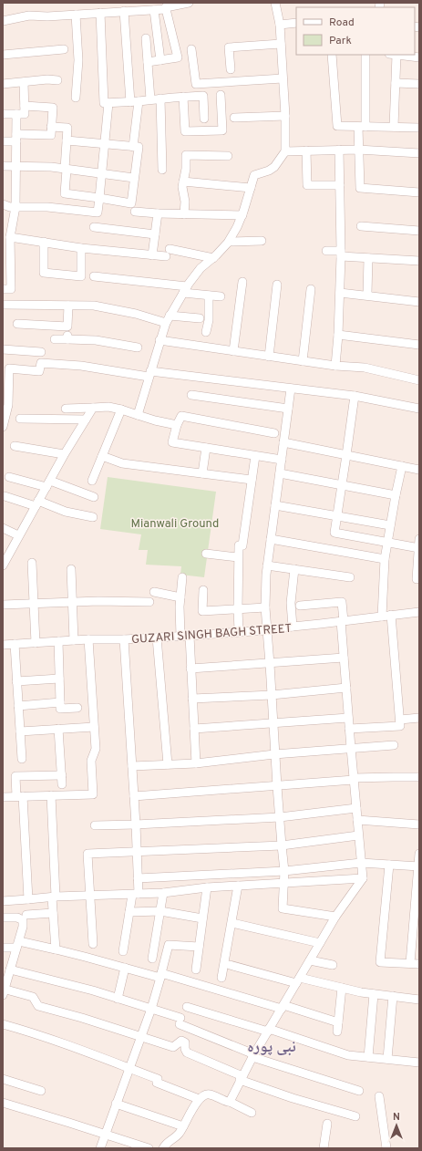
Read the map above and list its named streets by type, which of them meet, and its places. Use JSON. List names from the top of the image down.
{
  "streets": {
    "street": ["GUZARI SINGH BAGH STREET"]
  },
  "districts": ["نبی پورہ"],
  "parks": ["Mianwali Ground"],
  "legend": ["Road", "Park"],
  "north": "top"
}
